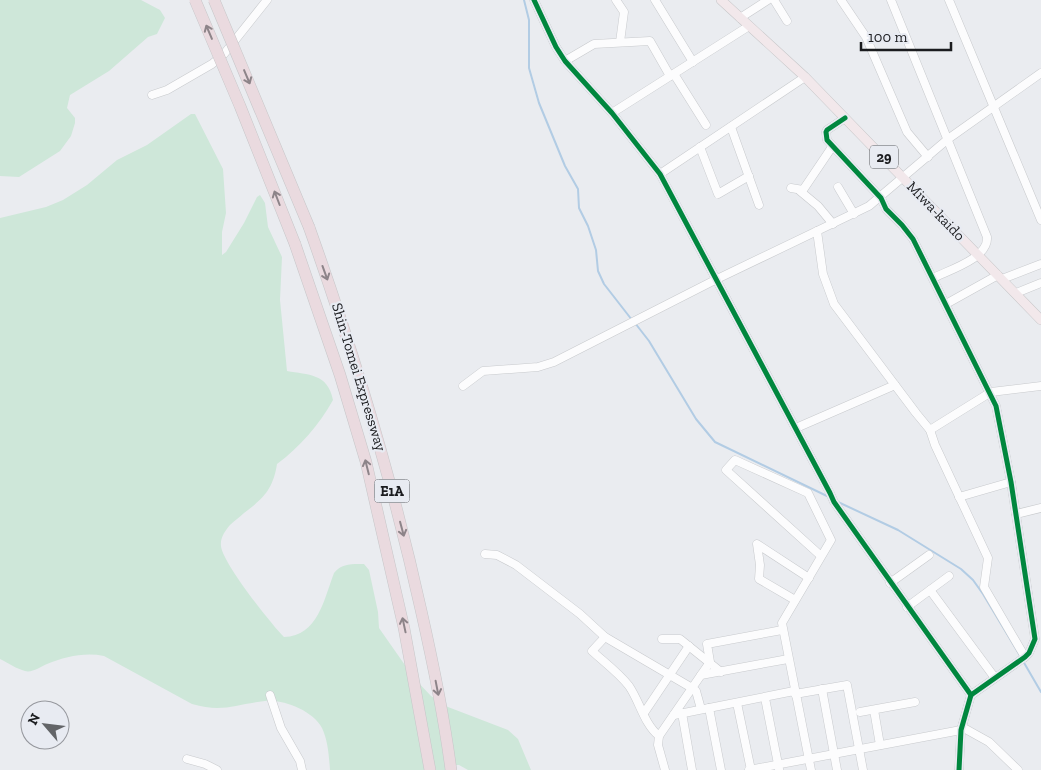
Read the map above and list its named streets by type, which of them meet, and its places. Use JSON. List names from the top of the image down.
{
  "streets": {
    "highway": ["Shin-Tomei Expressway", "E1A"],
    "main road": ["29", "Miwa-kaido"]
  },
  "scale_bar": "100 m",
  "north": "top left"
}
